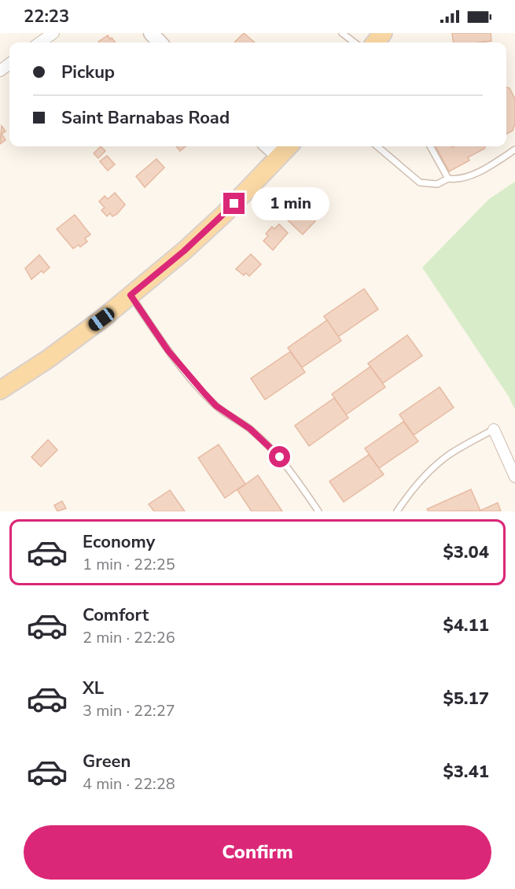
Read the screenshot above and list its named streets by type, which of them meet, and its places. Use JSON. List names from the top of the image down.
{
  "page": {
    "status": "22:23",
    "banner": ["Pickup", "Saint Barnabas Road"],
    "bubble": "1 min",
    "list": [
      {
        "name": "Economy",
        "note": "1 min · 22:25",
        "value": "$3.04"
      },
      {
        "name": "Comfort",
        "note": "2 min · 22:26",
        "value": "$4.11"
      },
      {
        "name": "XL",
        "note": "3 min · 22:27",
        "value": "$5.17"
      },
      {
        "name": "Green",
        "note": "4 min · 22:28",
        "value": "$3.41"
      }
    ],
    "buttons": "Confirm"
  }
}
